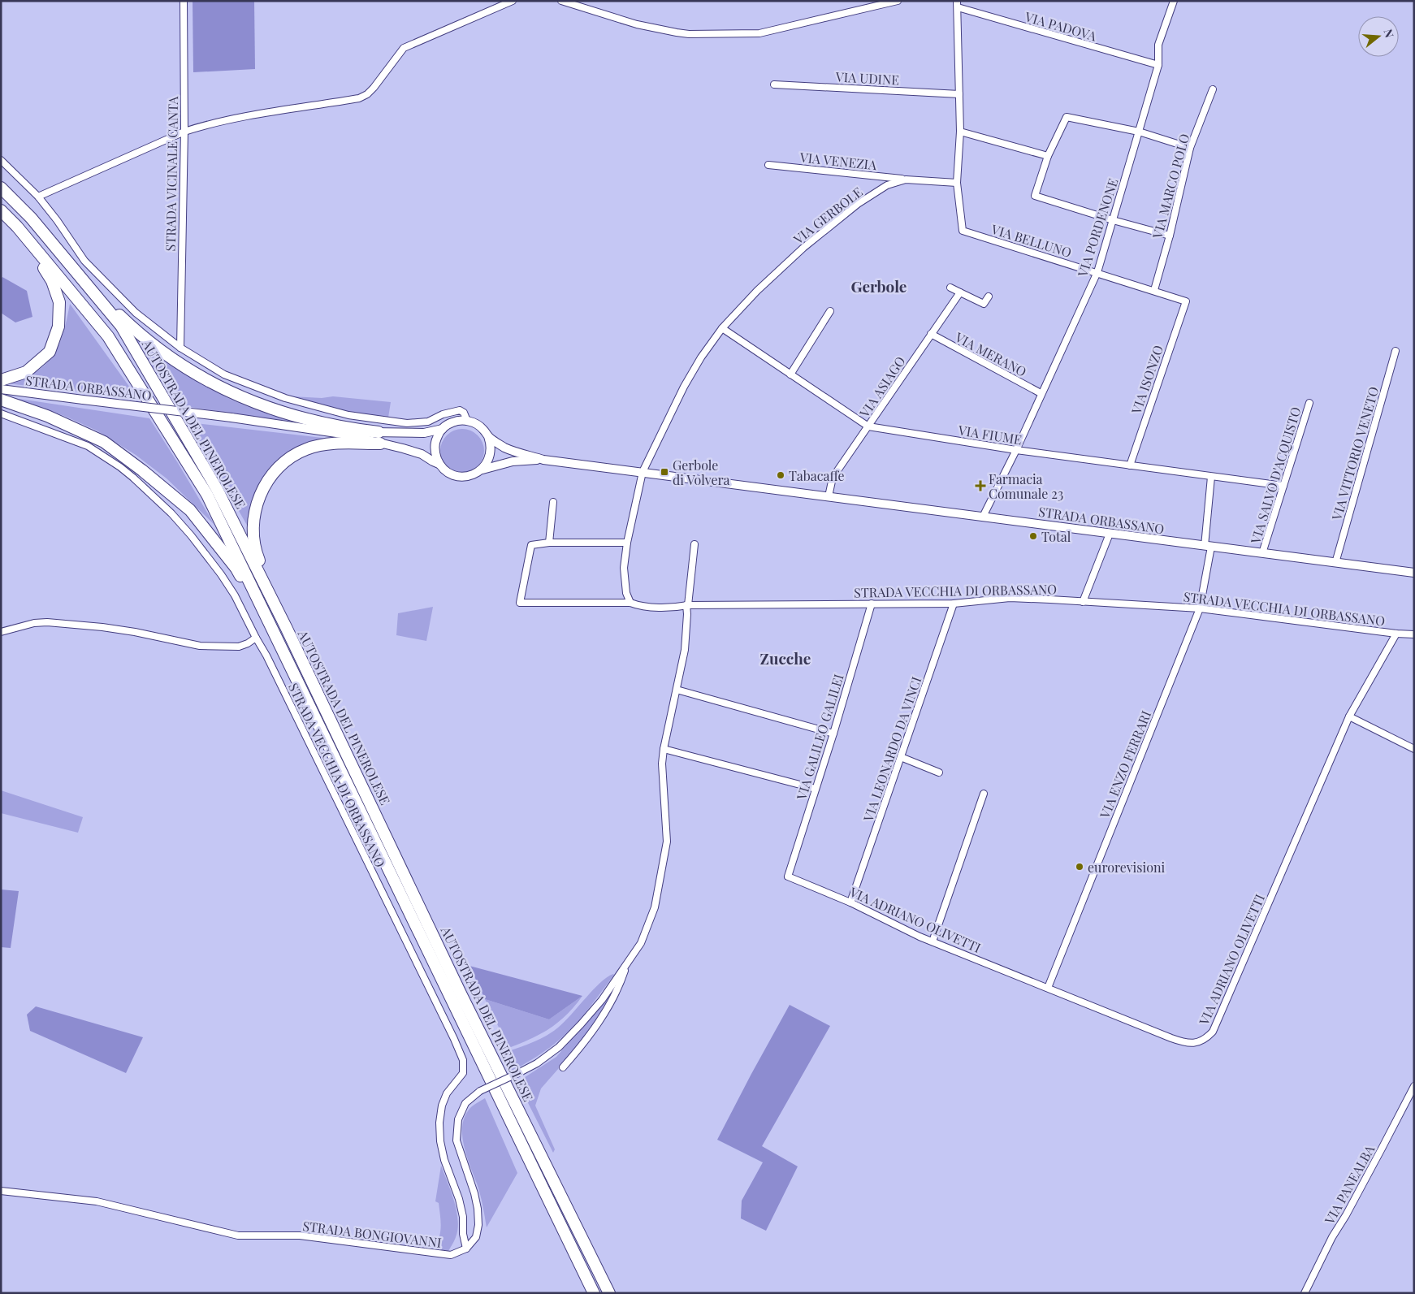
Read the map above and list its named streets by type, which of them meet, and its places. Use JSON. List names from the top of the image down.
{
  "streets": {
    "highway": ["AUTOSTRADA DEL PINEROLESE"],
    "main road": ["STRADA ORBASSANO"],
    "street": [
      "VIA PADOVA",
      "VIA UDINE",
      "VIA VENEZIA",
      "STRADA VICINALE CANTA",
      "VIA MARCO POLO",
      "VIA GERBOLE",
      "VIA PORDENONE",
      "VIA BELLUNO",
      "VIA MERANO",
      "VIA ISONZO",
      "VIA ASIAGO",
      "VIA FIUME",
      "VIA VITTORIO VENETO",
      "VIA SALVO D'ACQUISTO",
      "STRADA VECCHIA DI ORBASSANO",
      "VIA GALILEO GALILEI",
      "VIA LEONARDO DA VINCI",
      "VIA ENZO FERRARI",
      "VIA ADRIANO OLIVETTI",
      "VIA PANEALBA",
      "STRADA BONGIOVANNI"
    ]
  },
  "crossings": [
    ["VIA PADOVA", "VIA PORDENONE"],
    ["VIA VENEZIA", "VIA GERBOLE"],
    ["VIA MARCO POLO", "VIA BELLUNO"],
    ["VIA GERBOLE", "VIA BELLUNO"],
    ["VIA GERBOLE", "STRADA ORBASSANO"],
    ["VIA GERBOLE", "VIA FIUME"],
    ["VIA GERBOLE", "STRADA VECCHIA DI ORBASSANO"],
    ["VIA PORDENONE", "VIA BELLUNO"],
    ["VIA PORDENONE", "VIA MERANO"],
    ["VIA PORDENONE", "STRADA ORBASSANO"],
    ["VIA PORDENONE", "VIA FIUME"],
    ["VIA BELLUNO", "VIA ISONZO"],
    ["VIA MERANO", "VIA ASIAGO"],
    ["VIA ISONZO", "VIA FIUME"],
    ["VIA ASIAGO", "STRADA ORBASSANO"],
    ["VIA ASIAGO", "VIA FIUME"],
    ["STRADA ORBASSANO", "VIA VITTORIO VENETO"],
    ["STRADA ORBASSANO", "VIA SALVO D'ACQUISTO"],
    ["STRADA ORBASSANO", "VIA ENZO FERRARI"],
    ["VIA FIUME", "VIA SALVO D'ACQUISTO"],
    ["VIA FIUME", "VIA ENZO FERRARI"],
    ["STRADA VECCHIA DI ORBASSANO", "VIA GALILEO GALILEI"],
    ["STRADA VECCHIA DI ORBASSANO", "VIA LEONARDO DA VINCI"],
    ["STRADA VECCHIA DI ORBASSANO", "VIA ENZO FERRARI"],
    ["STRADA VECCHIA DI ORBASSANO", "VIA ADRIANO OLIVETTI"],
    ["STRADA VECCHIA DI ORBASSANO", "STRADA BONGIOVANNI"],
    ["VIA GALILEO GALILEI", "VIA ADRIANO OLIVETTI"],
    ["VIA LEONARDO DA VINCI", "VIA ADRIANO OLIVETTI"],
    ["VIA ENZO FERRARI", "VIA ADRIANO OLIVETTI"]
  ],
  "districts": ["Gerbole", "Zucche"],
  "places": {
    "transit": ["Gerbole di Volvera"],
    "other": ["Tabacaffe", "Total", "eurorevisioni"],
    "health": ["Farmacia Comunale 23"]
  },
  "north": "right"
}
